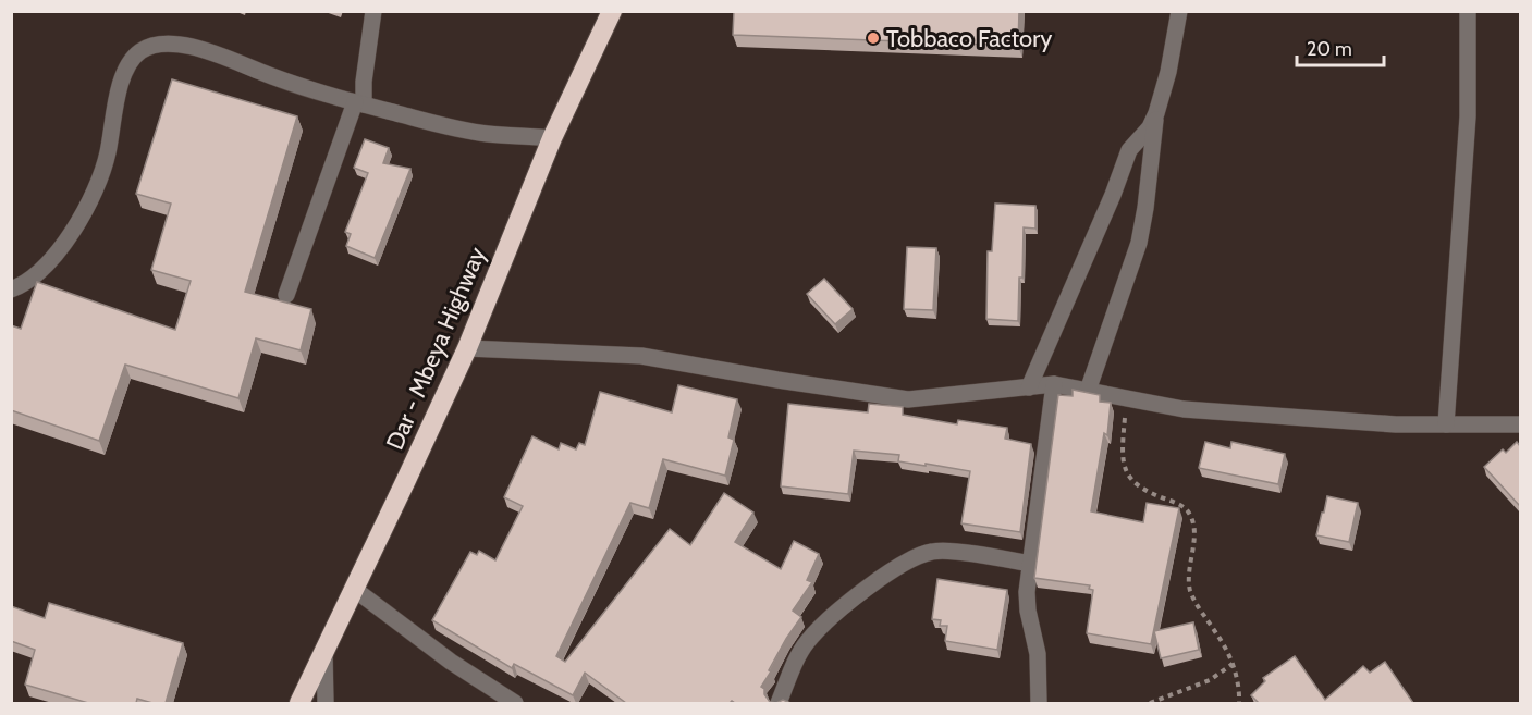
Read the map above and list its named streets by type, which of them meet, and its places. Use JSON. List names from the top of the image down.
{
  "streets": {
    "highway": ["Dar - Mbeya Highway"]
  },
  "places": ["Tobbaco Factory"],
  "scale_bar": "20 m"
}
